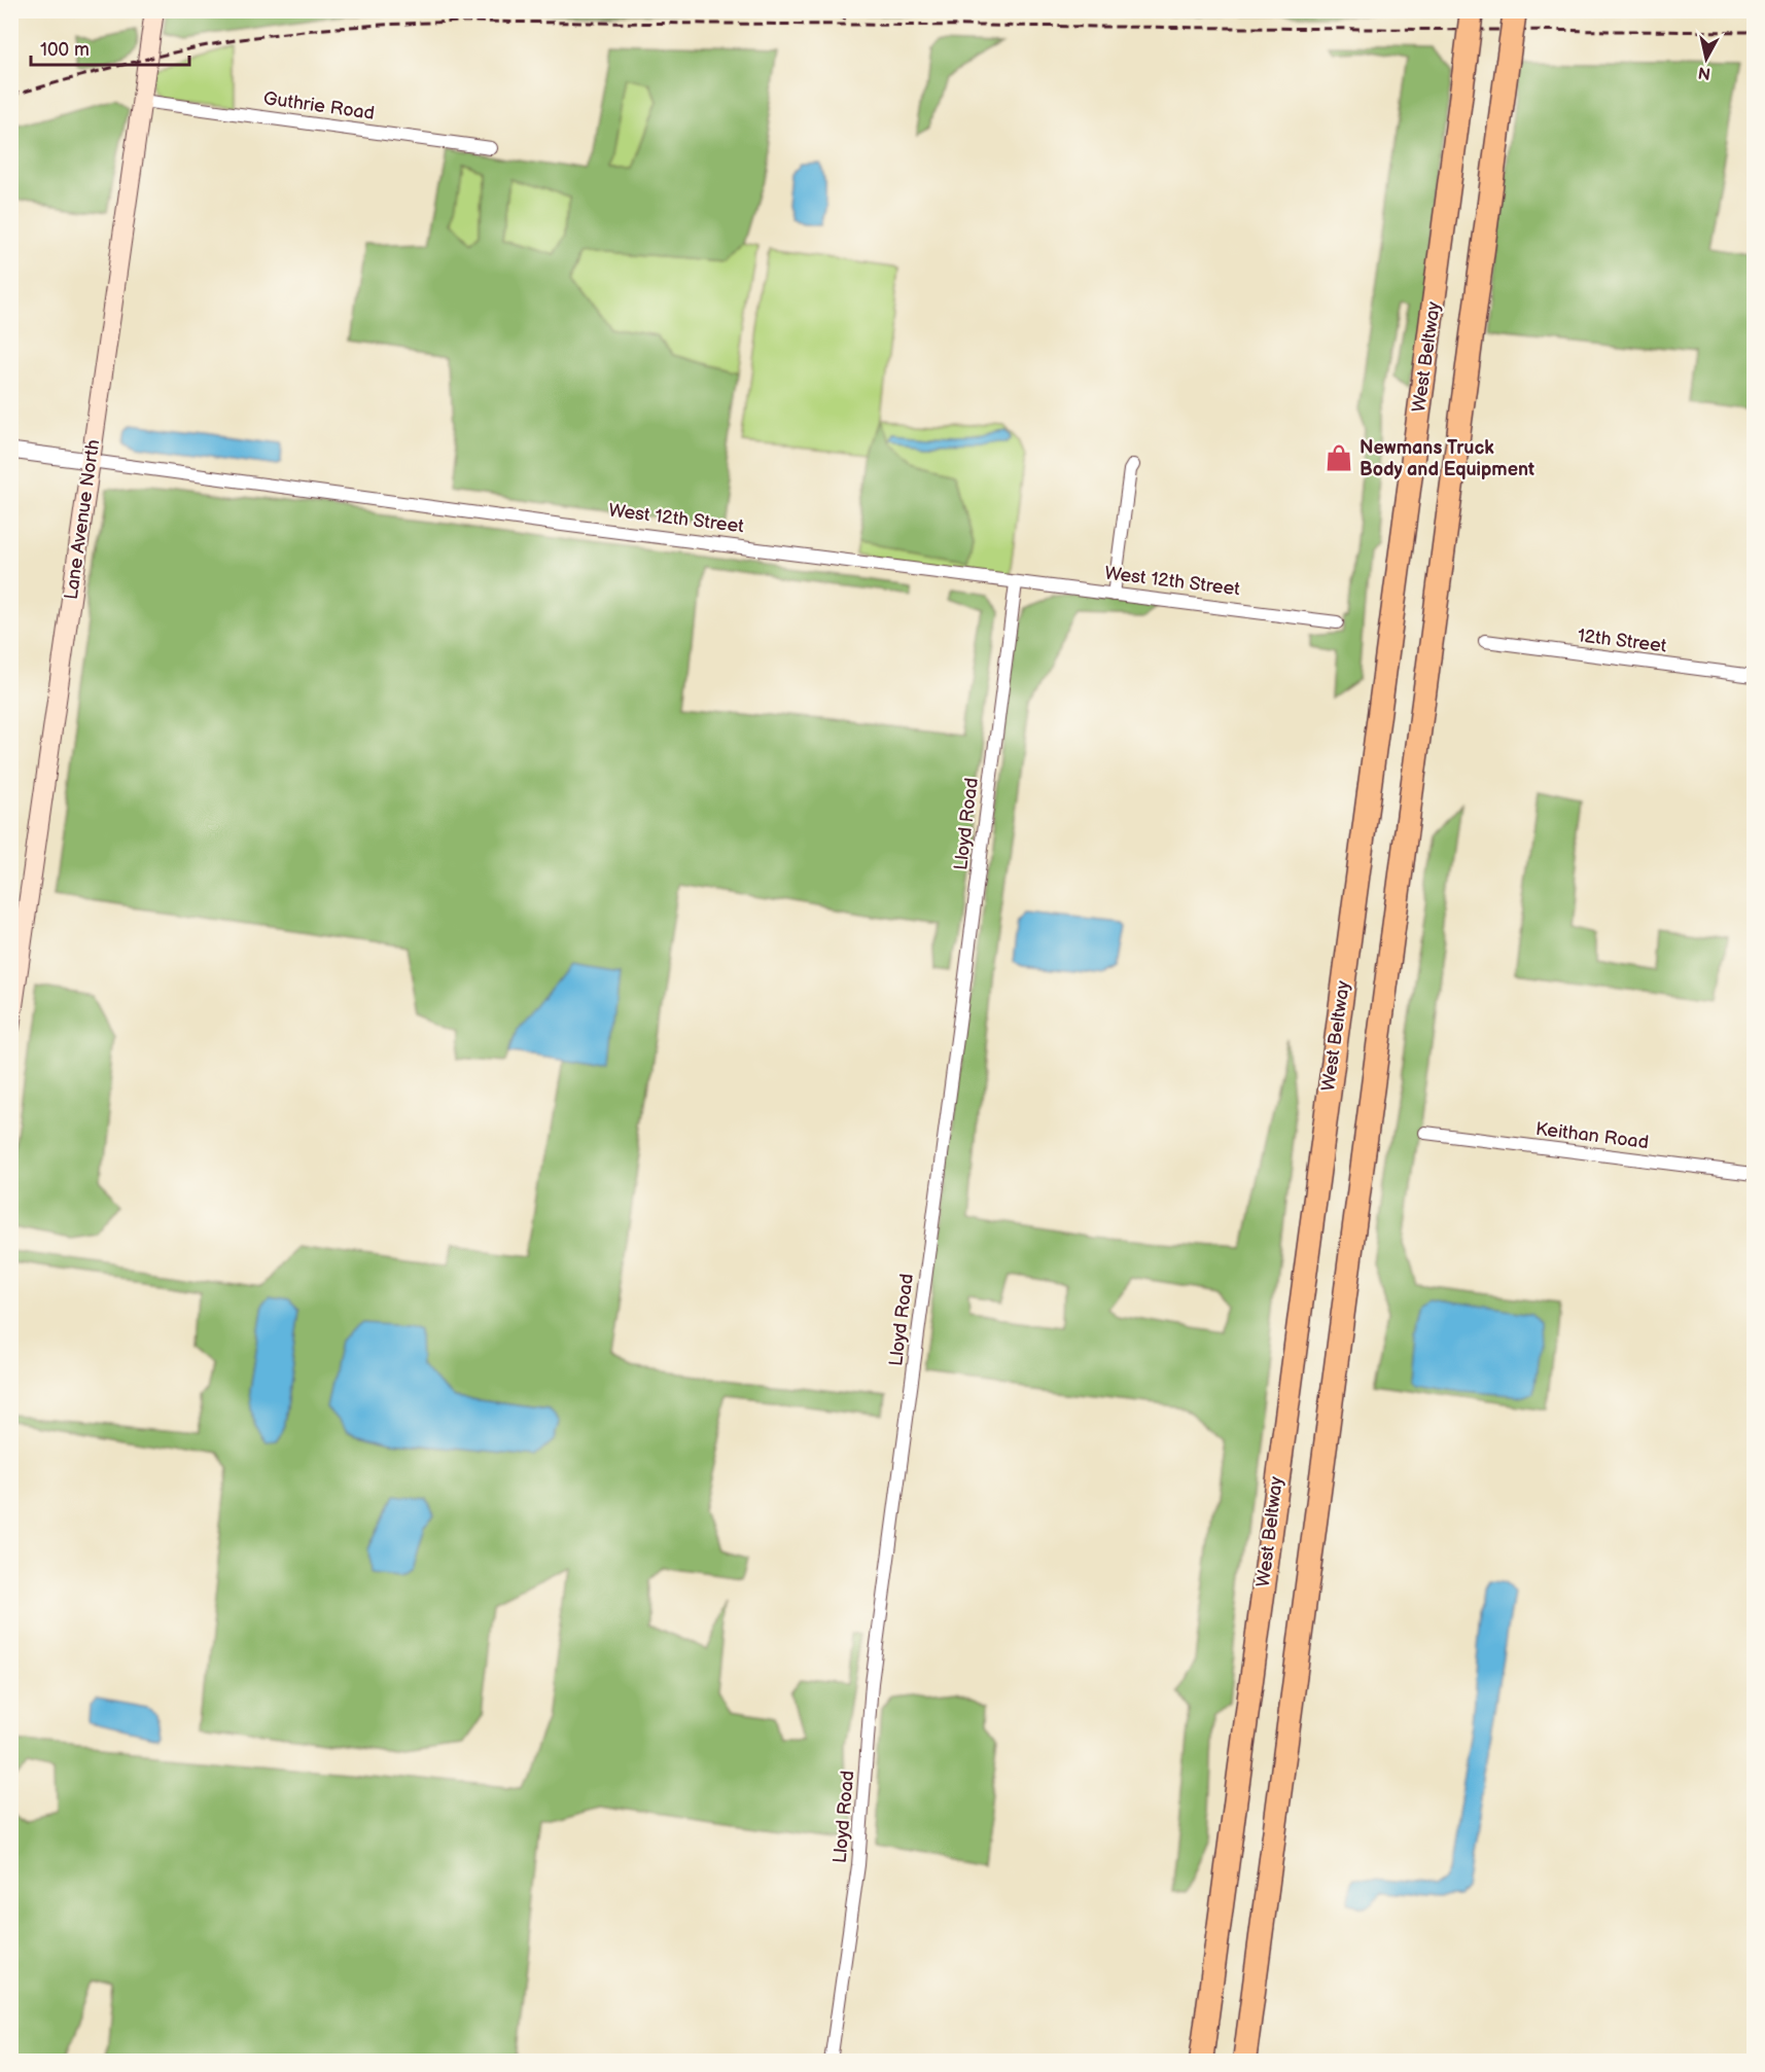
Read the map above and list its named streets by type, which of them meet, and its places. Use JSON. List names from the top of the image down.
{
  "streets": {
    "highway": ["West Beltway"],
    "main road": ["Lane Avenue North"],
    "street": [
      "Guthrie Road",
      "West 12th Street",
      "12th Street",
      "Lloyd Road",
      "Keithan Road"
    ]
  },
  "crossings": [
    ["Guthrie Road", "Lane Avenue North"],
    ["West 12th Street", "Lane Avenue North"],
    ["West 12th Street", "Lloyd Road"]
  ],
  "places": {
    "shop": ["Newmans Truck Body and Equipment"]
  },
  "scale_bar": "100 m",
  "north": "bottom"
}
